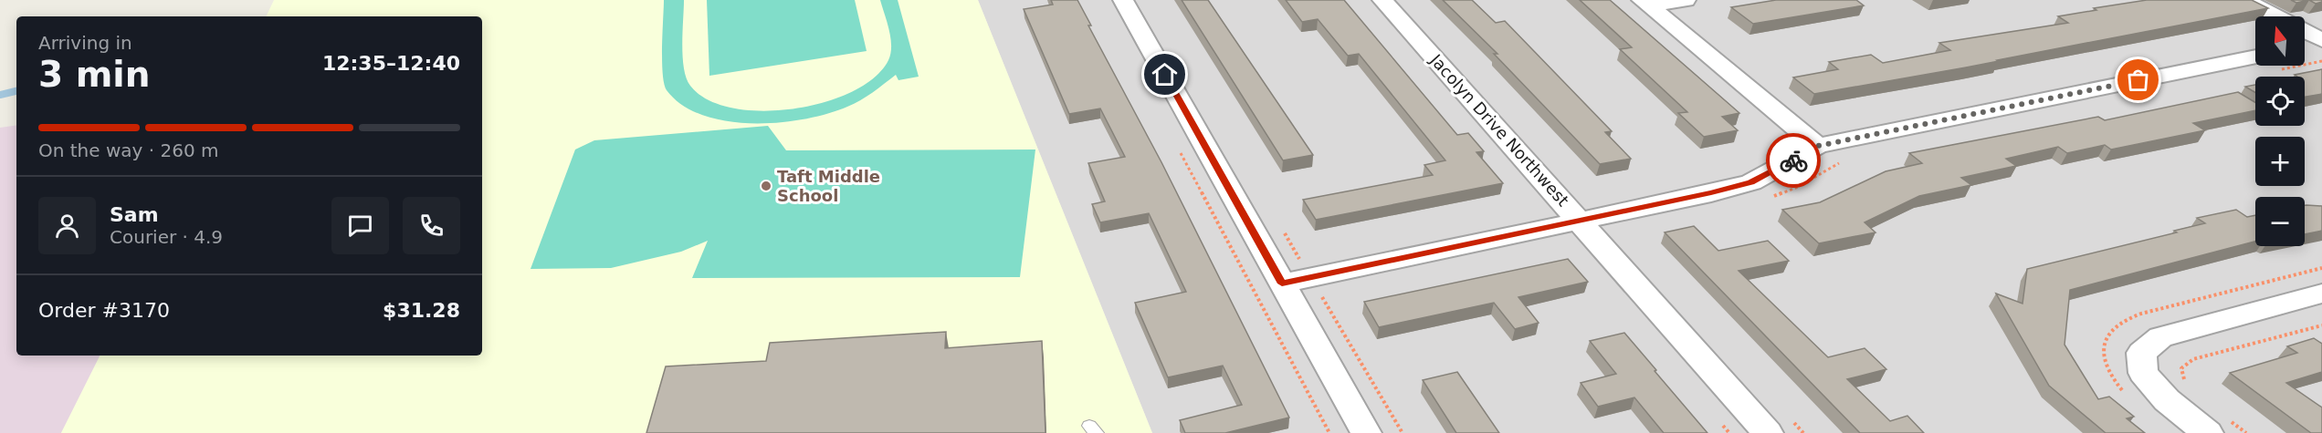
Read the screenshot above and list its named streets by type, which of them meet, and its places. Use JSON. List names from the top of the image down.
{
  "streets": {
    "street": ["Jacolyn Drive Northwest"]
  },
  "places": ["Taft Middle School"],
  "north": "top",
  "page": {
    "map_buttons": ["+", "−"],
    "heading": ["3 min", "Arriving in", "12:35–12:40"],
    "panel": [
      "Sam",
      "Courier · 4.9",
      "Order #3170",
      "$31.28"
    ],
    "bar": "On the way · 260 m"
  }
}
